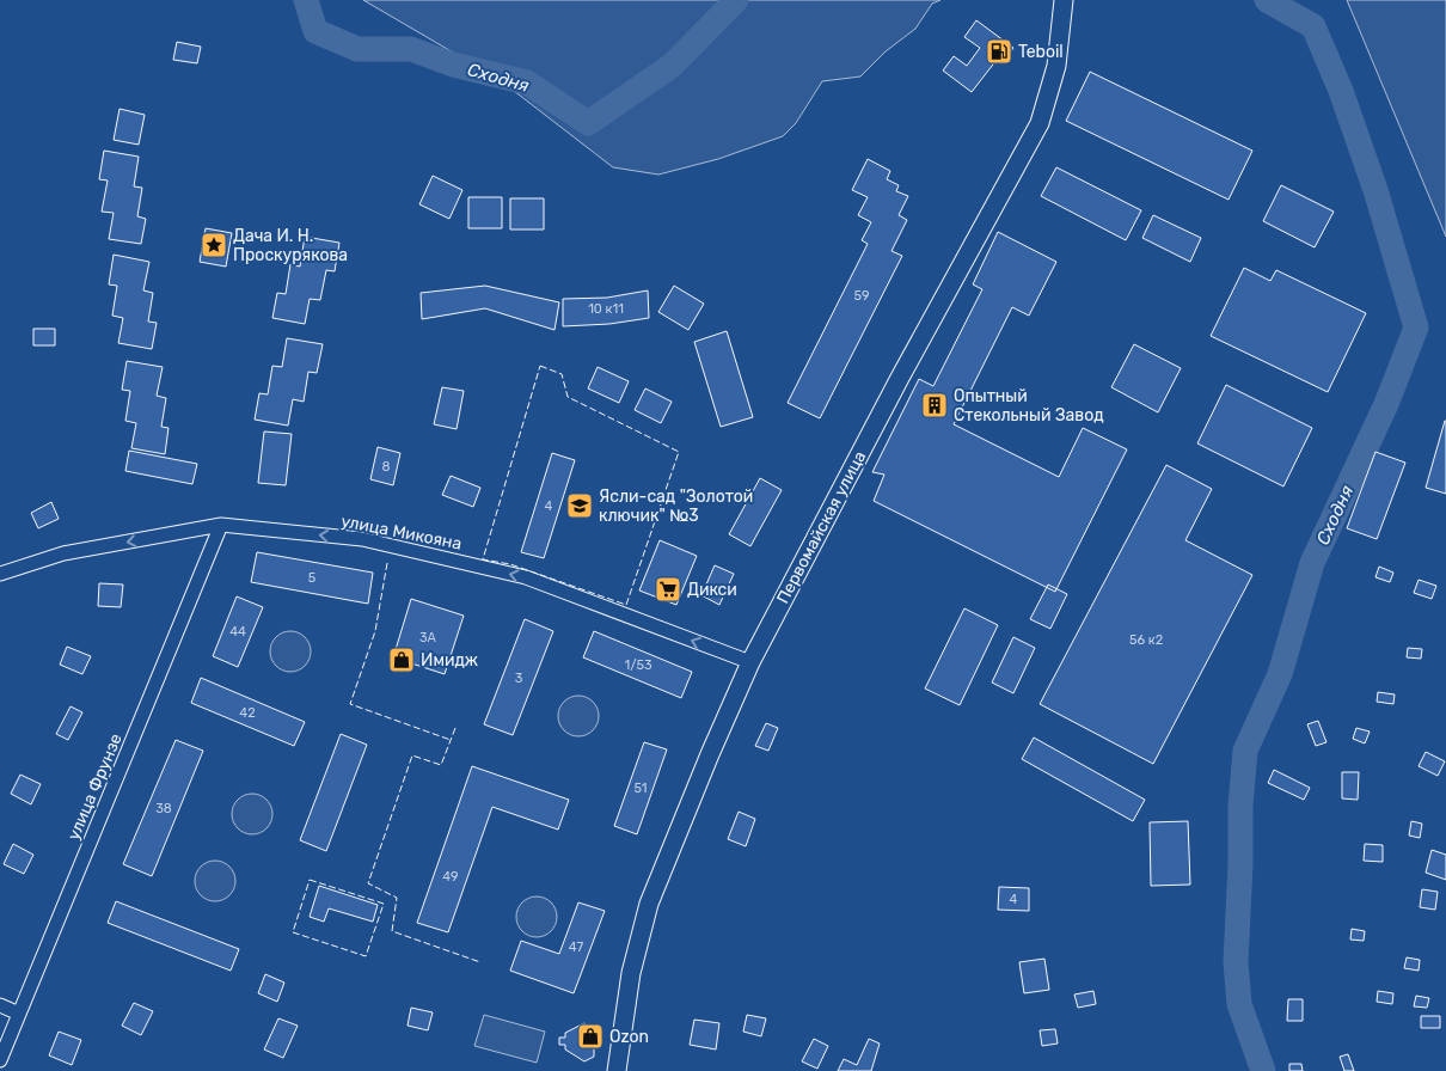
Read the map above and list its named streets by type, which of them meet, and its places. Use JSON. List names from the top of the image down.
{
  "streets": {
    "main road": ["Первомайская улица"],
    "street": ["улица Микояна", "улица Фрунзе"]
  },
  "crossings": [
    ["Первомайская улица", "улица Микояна"],
    ["улица Микояна", "улица Фрунзе"]
  ],
  "one_way": ["улица Микояна"],
  "water": ["Сходня"],
  "places": {
    "fuel station": ["Teboil"],
    "place": ["Дача И. Н. Проскурякова"],
    "building": ["Опытный Стекольный Завод"],
    "school or university": ["Ясли-сад \"Золотой ключик\" №3"],
    "supermarket": ["Дикси"],
    "shop": ["Имидж", "Ozon"]
  },
  "house_numbers": [
    "59",
    "10 к11",
    "8",
    "4",
    "5",
    "44",
    "3А",
    "56 к2",
    "1/53",
    "3",
    "42",
    "51",
    "38",
    "49",
    "4",
    "47"
  ]
}
